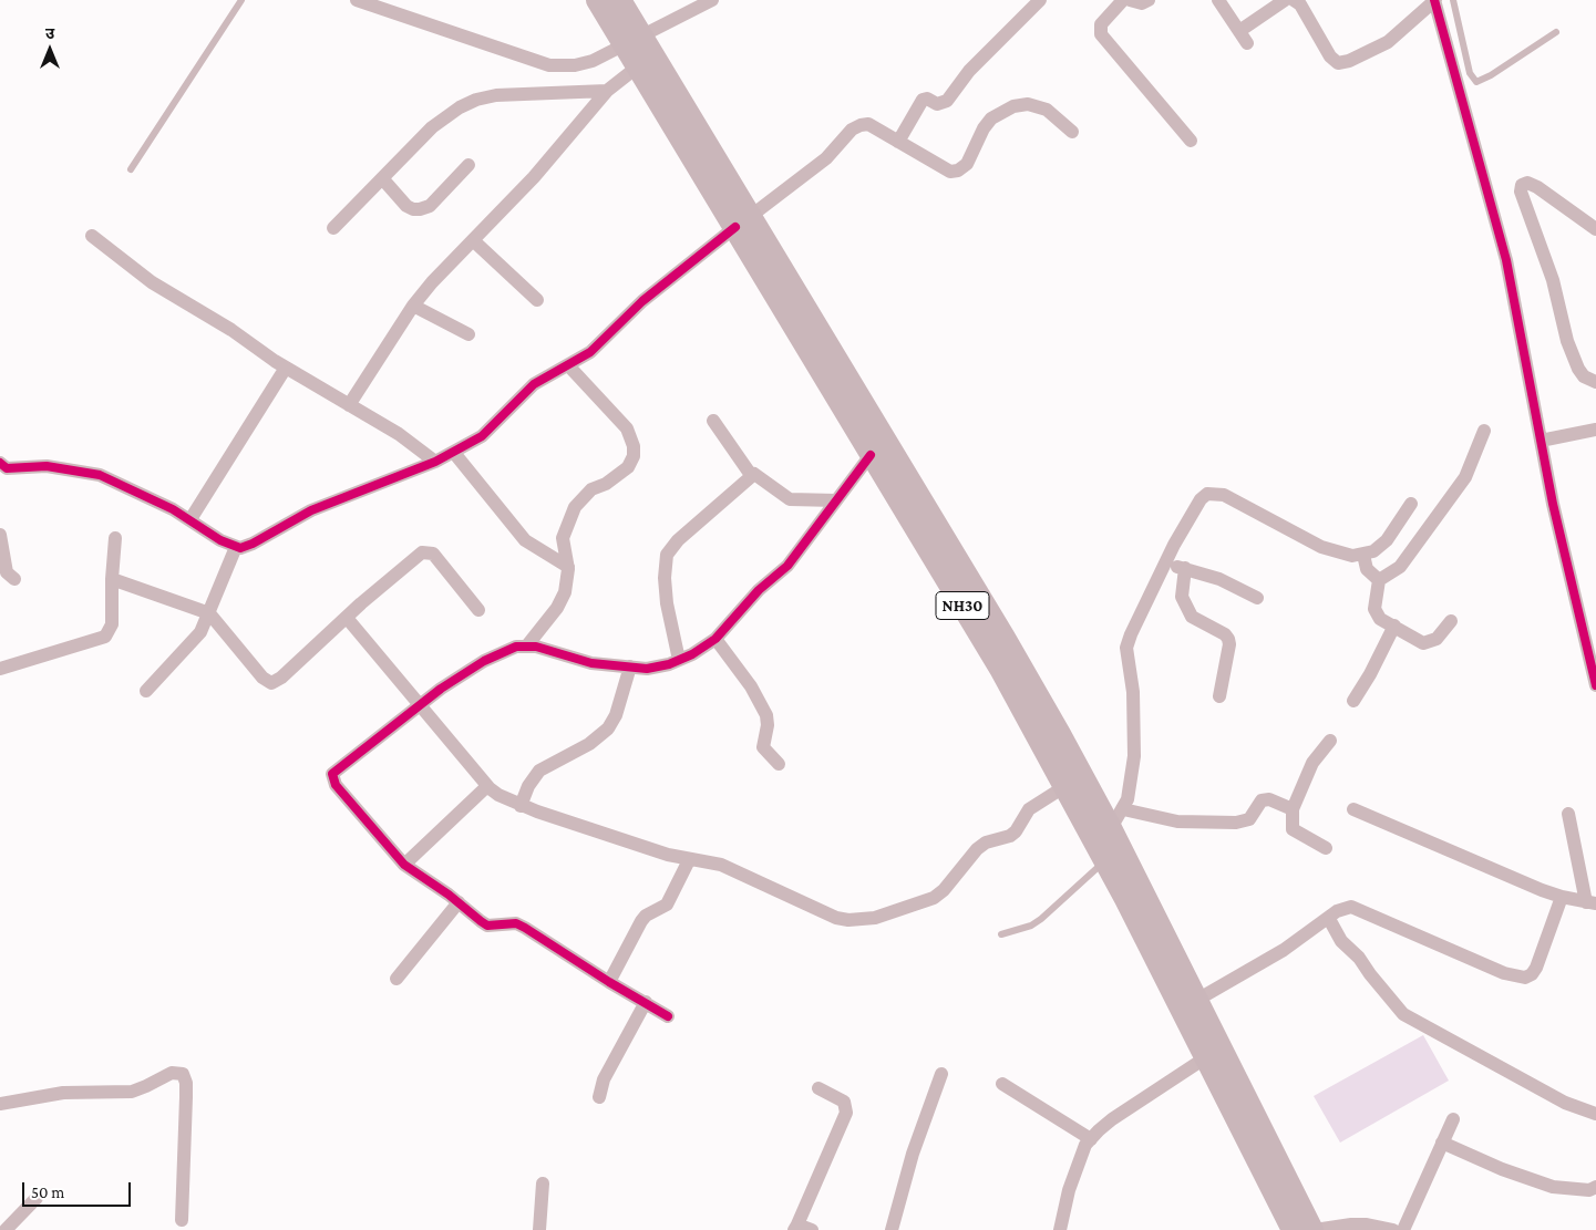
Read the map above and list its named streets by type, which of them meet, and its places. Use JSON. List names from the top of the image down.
{
  "streets": {
    "highway": ["NH30"]
  },
  "scale_bar": "50 m",
  "north": "top"
}
